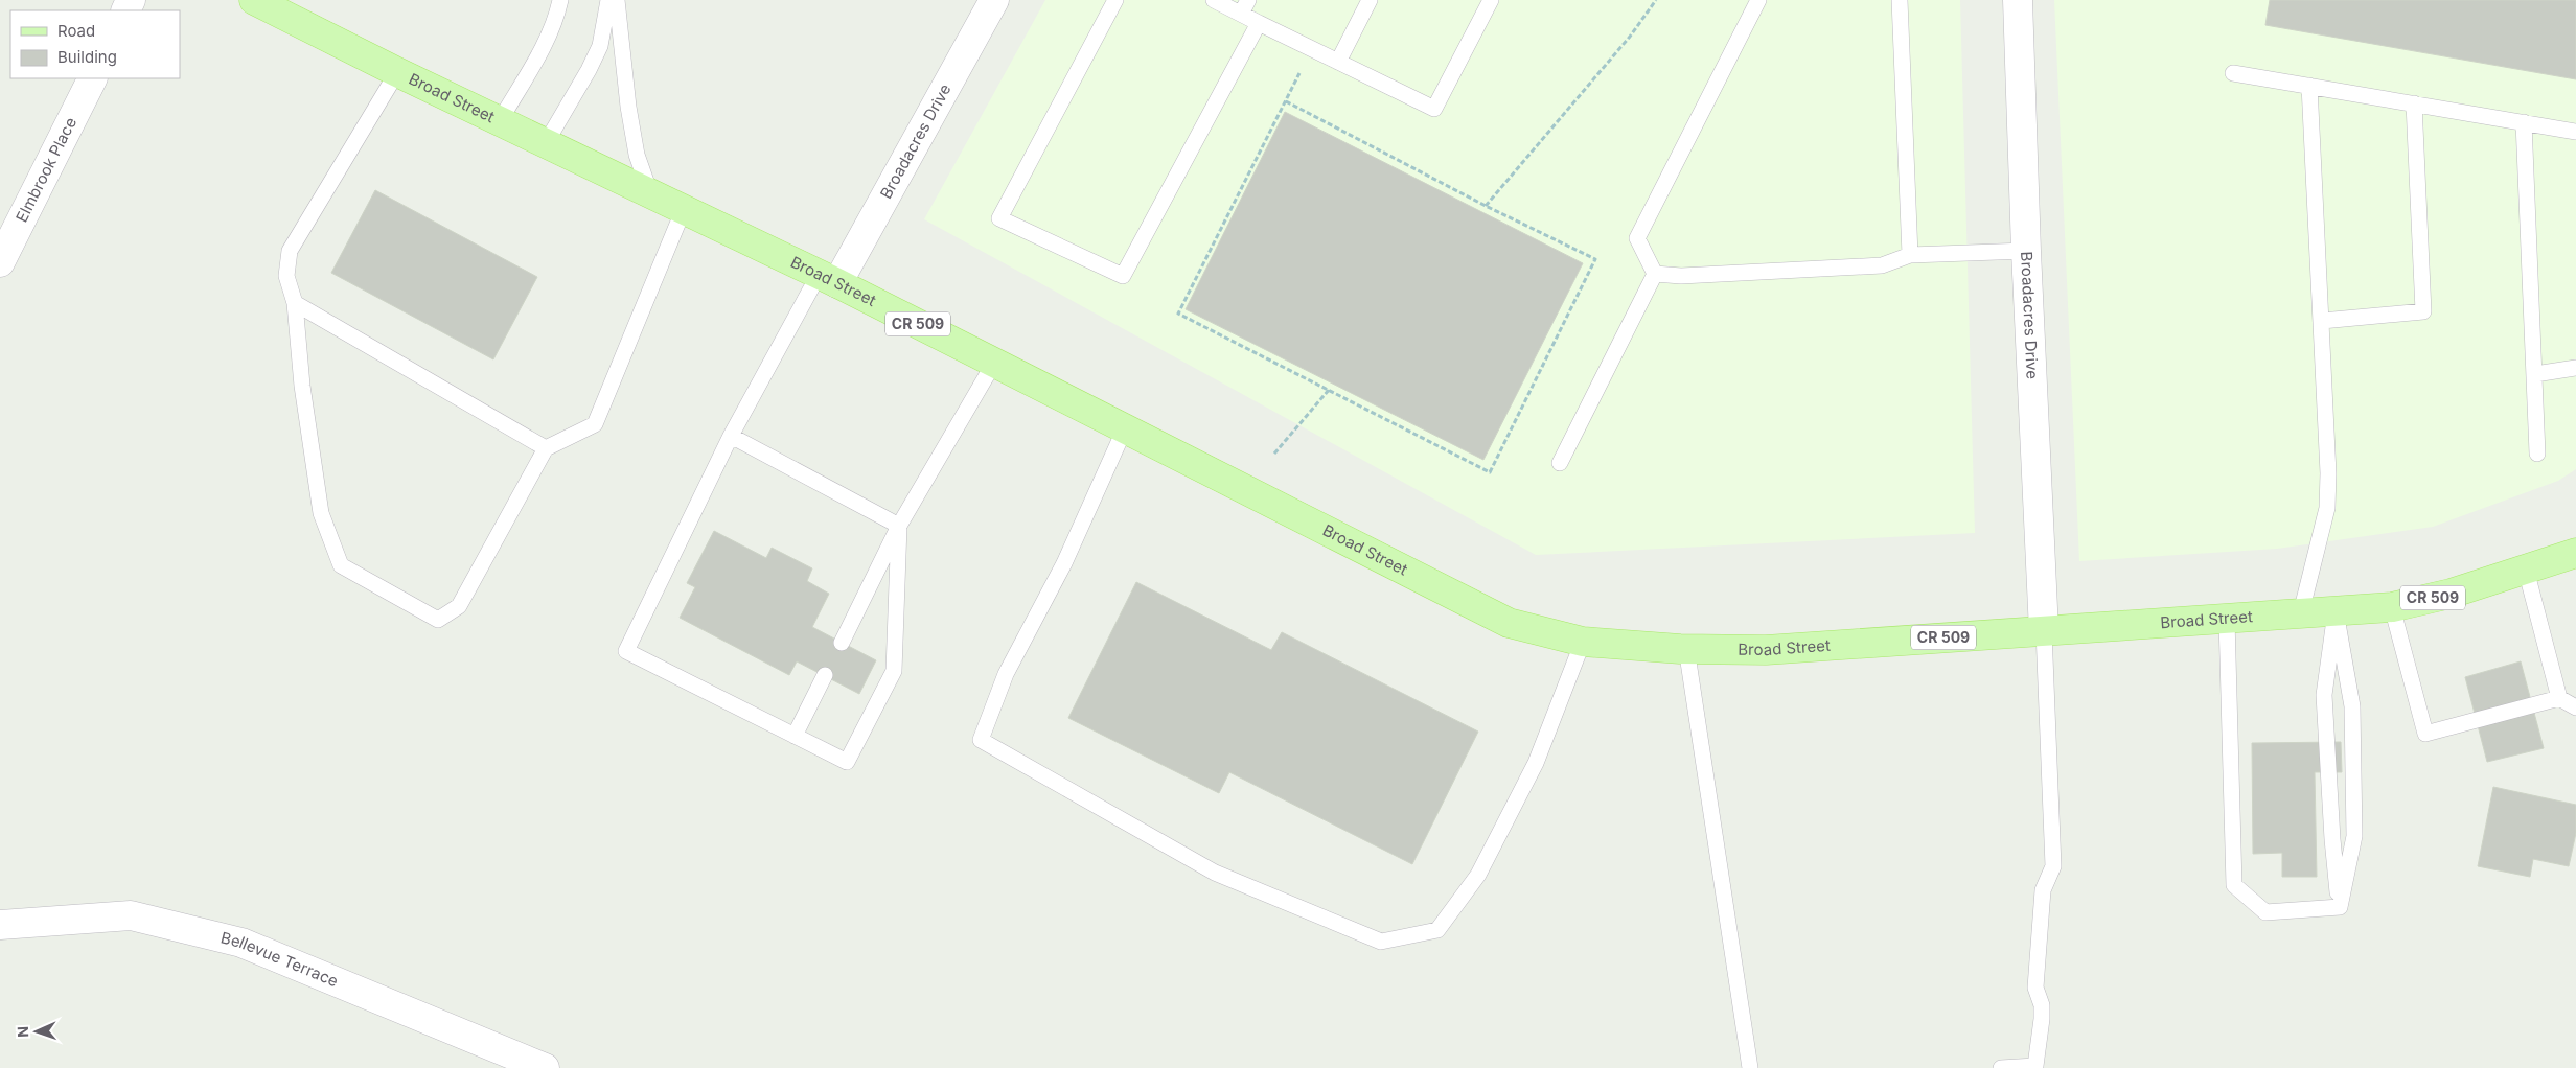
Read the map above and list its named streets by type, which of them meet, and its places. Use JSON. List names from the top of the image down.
{
  "streets": {
    "main road": ["Broad Street", "CR 509"],
    "street": ["Broadacres Drive", "Elmbrook Place", "Bellevue Terrace"]
  },
  "crossings": [
    ["Broad Street", "Broadacres Drive"]
  ],
  "legend": ["Road", "Building"],
  "north": "left"
}
